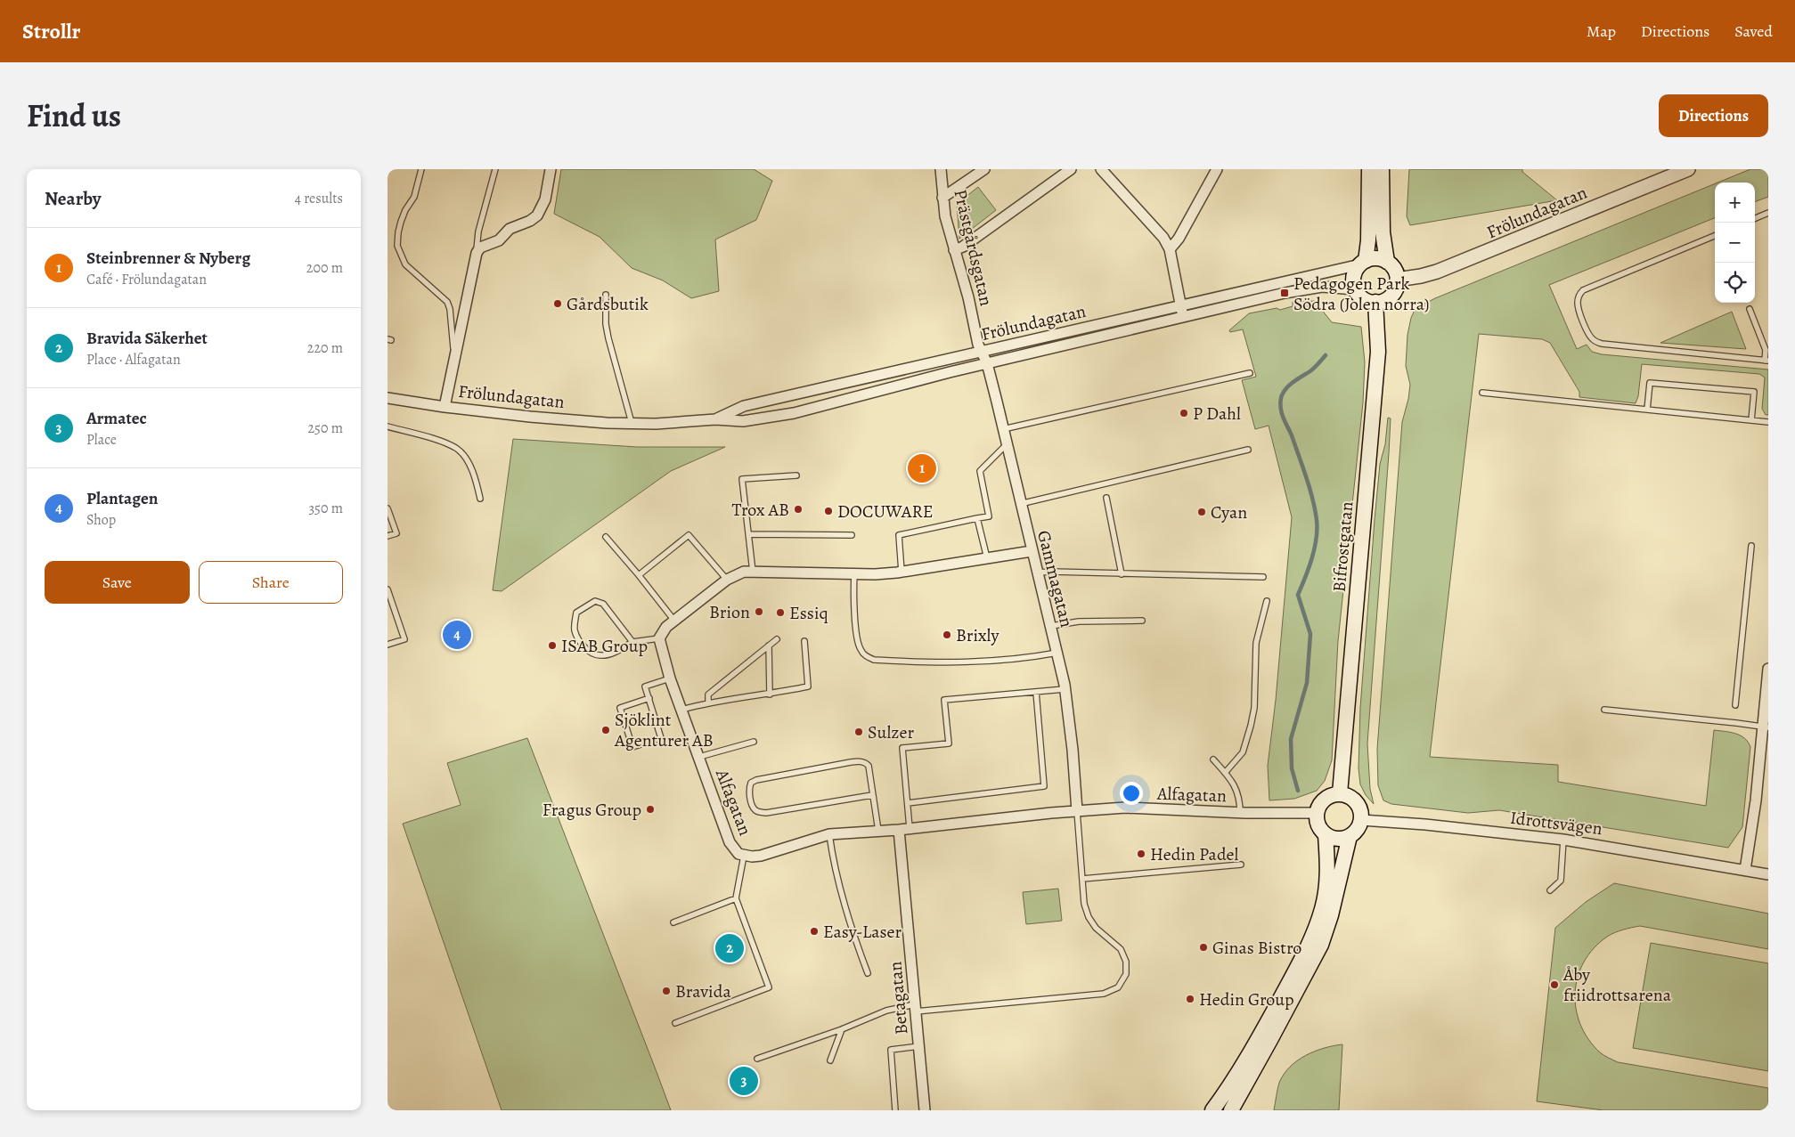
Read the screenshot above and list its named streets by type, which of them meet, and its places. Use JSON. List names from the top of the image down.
{
  "streets": {
    "main road": ["Bifrostgatan"],
    "street": [
      "Frölundagatan",
      "Prästgårdsgatan",
      "Gammagatan",
      "Alfagatan",
      "Idrottsvägen",
      "Betagatan"
    ]
  },
  "crossings": [
    ["Frölundagatan", "Prästgårdsgatan"],
    ["Frölundagatan", "Bifrostgatan"],
    ["Frölundagatan", "Gammagatan"],
    ["Prästgårdsgatan", "Gammagatan"],
    ["Bifrostgatan", "Alfagatan"],
    ["Bifrostgatan", "Idrottsvägen"],
    ["Gammagatan", "Alfagatan"],
    ["Alfagatan", "Idrottsvägen"],
    ["Alfagatan", "Betagatan"]
  ],
  "places": {
    "transit": ["Pedagogen Park Södra (Jolen norra)"],
    "other": [
      "Gårdsbutik",
      "P Dahl",
      "Trox AB",
      "DOCUWARE",
      "Cyan",
      "Brion",
      "Essiq",
      "Brixly",
      "ISAB Group",
      "Sjöklint Agenturer AB",
      "Sulzer",
      "Fragus Group",
      "Hedin Padel",
      "Easy-Laser",
      "Ginas Bistro",
      "Åby friidrottsarena",
      "Bravida",
      "Hedin Group"
    ]
  },
  "page": {
    "header": "Strollr",
    "nav": ["Map", "Directions", "Saved"],
    "title": "Find us",
    "buttons": [
      "Directions",
      ["Save", "Share"]
    ],
    "heading": ["Nearby", "4 results"],
    "map_buttons": ["+", "−"],
    "list": [
      {
        "mark": "1",
        "name": "Steinbrenner & Nyberg",
        "note": "Café · Frölundagatan",
        "value": "200 m"
      },
      {
        "mark": "2",
        "name": "Bravida Säkerhet",
        "note": "Place · Alfagatan",
        "value": "220 m"
      },
      {
        "mark": "3",
        "name": "Armatec",
        "note": "Place",
        "value": "250 m"
      },
      {
        "mark": "4",
        "name": "Plantagen",
        "note": "Shop",
        "value": "350 m"
      }
    ],
    "pins": [
      "1",
      "4",
      "2",
      "3"
    ]
  }
}
